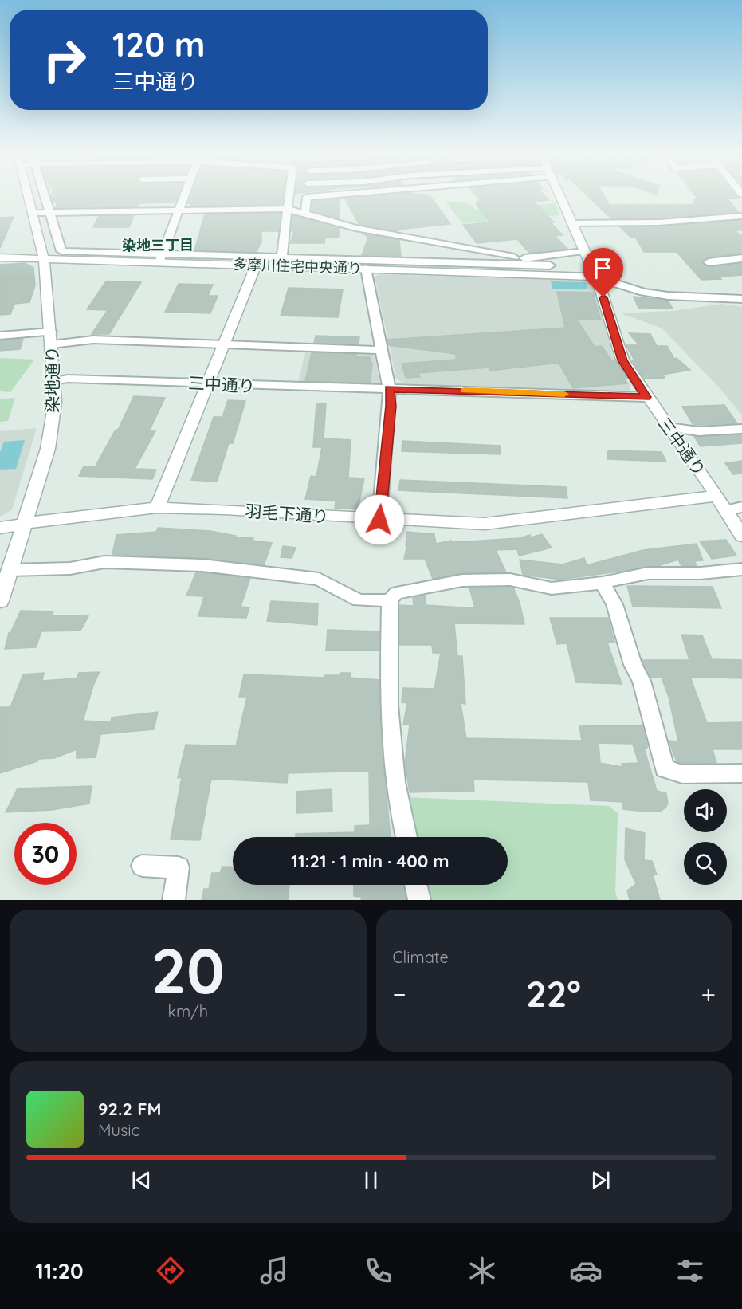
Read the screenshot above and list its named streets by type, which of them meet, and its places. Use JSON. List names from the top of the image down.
{
  "streets": {
    "street": [
      "多摩川住宅中央通り",
      "染地通り",
      "三中通り",
      "羽毛下通り"
    ]
  },
  "crossings": [
    ["多摩川住宅中央通り", "染地通り"],
    ["多摩川住宅中央通り", "三中通り"],
    ["染地通り", "三中通り"],
    ["染地通り", "羽毛下通り"],
    ["三中通り", "羽毛下通り"]
  ],
  "districts": ["染地三丁目"],
  "page": {
    "turn": ["120 m", "三中通り"],
    "limit": "30",
    "trip": "11:21 · 1 min · 400 m",
    "tile": [
      ["20", "km/h"],
      "Climate"
    ],
    "heat": ["−", "22°", "+"],
    "song": ["92.2 FM", "Music"],
    "tabs": "11:20"
  }
}
